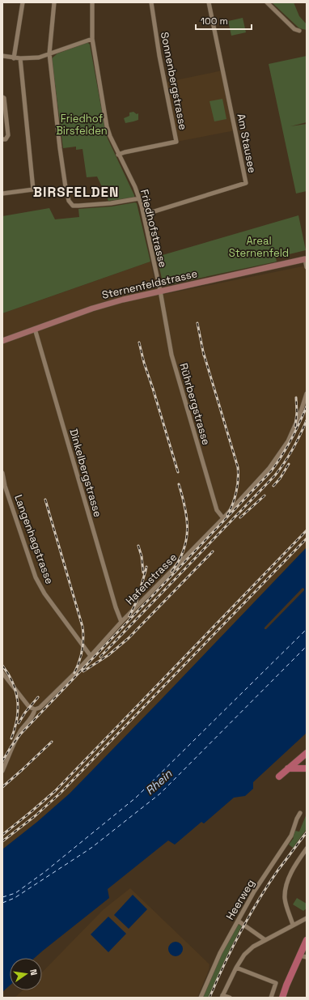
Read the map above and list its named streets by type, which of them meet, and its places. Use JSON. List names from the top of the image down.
{
  "streets": {
    "street": [
      "Sonnenbergstrasse",
      "Am Stausee",
      "Friedhofstrasse",
      "Sternenfeldstrasse",
      "Rührbergstrasse",
      "Dinkelbergstrasse",
      "Langenhagstrasse",
      "Hafenstrasse",
      "Heerweg"
    ]
  },
  "crossings": [
    ["Sonnenbergstrasse", "Friedhofstrasse"],
    ["Am Stausee", "Friedhofstrasse"],
    ["Friedhofstrasse", "Sternenfeldstrasse"],
    ["Friedhofstrasse", "Rührbergstrasse"],
    ["Sternenfeldstrasse", "Rührbergstrasse"],
    ["Sternenfeldstrasse", "Dinkelbergstrasse"],
    ["Rührbergstrasse", "Hafenstrasse"],
    ["Dinkelbergstrasse", "Hafenstrasse"],
    ["Langenhagstrasse", "Hafenstrasse"]
  ],
  "districts": ["BIRSFELDEN"],
  "water": ["Rhein"],
  "parks": ["Friedhof Birsfelden", "Areal Sternenfeld"],
  "scale_bar": "100 m",
  "north": "right"
}
